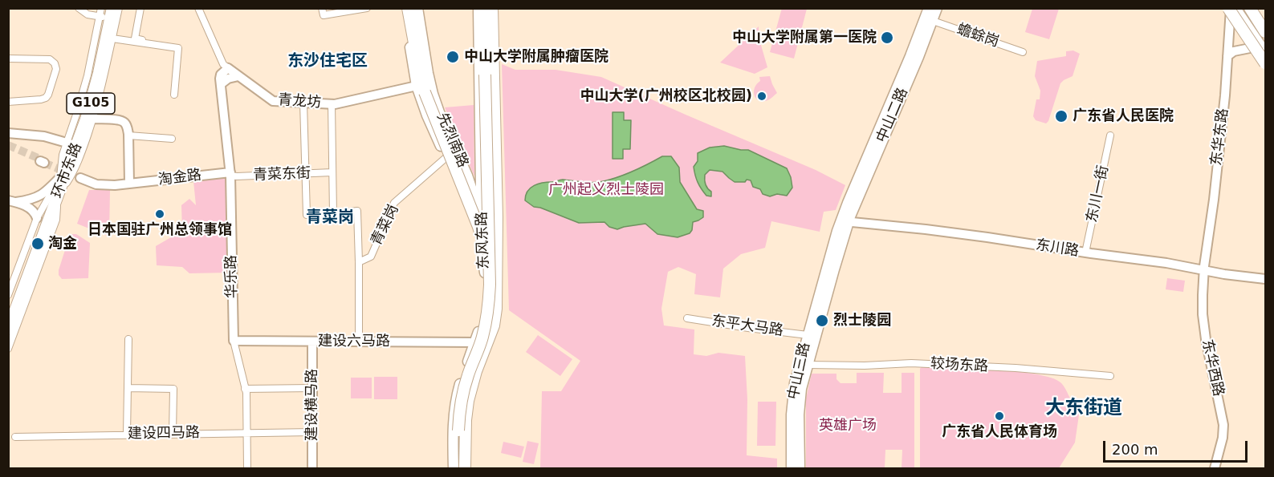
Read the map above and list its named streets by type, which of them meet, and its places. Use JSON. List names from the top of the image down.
{
  "streets": {
    "highway": ["G105", "环市东路", "东风东路"],
    "main road": ["中山二路", "先烈南路", "中山三路"],
    "street": [
      "蟾蜍岗",
      "青龙坊",
      "东华东路",
      "青菜东街",
      "淘金路",
      "东川一街",
      "青菜岗",
      "东川路",
      "华乐路",
      "东平大马路",
      "建设六马路",
      "较场东路",
      "东华西路",
      "建设横马路",
      "建设四马路"
    ]
  },
  "crossings": [
    ["蟾蜍岗", "中山二路"],
    ["青龙坊", "先烈南路"],
    ["中山二路", "东川路"],
    ["中山二路", "中山三路"],
    ["东华东路", "东川路"],
    ["东华东路", "东华西路"],
    ["先烈南路", "青菜岗"],
    ["先烈南路", "东风东路"],
    ["青菜东街", "淘金路"],
    ["青菜东街", "华乐路"],
    ["淘金路", "华乐路"],
    ["东川一街", "东川路"],
    ["东风东路", "建设六马路"],
    ["东川路", "东华西路"],
    ["东川路", "中山三路"],
    ["华乐路", "建设六马路"],
    ["华乐路", "建设四马路"],
    ["东平大马路", "中山三路"],
    ["建设六马路", "建设横马路"],
    ["较场东路", "中山三路"],
    ["建设横马路", "建设四马路"]
  ],
  "districts": ["东沙住宅区", "青菜岗", "大东街道"],
  "parks": ["广州起义烈士陵园", "英雄广场"],
  "places": [
    "中山大学附属第一医院",
    "中山大学附属肿瘤医院",
    "中山大学(广州校区北校园)",
    "广东省人民医院",
    "日本国驻广州总领事馆",
    "淘金",
    "烈士陵园",
    "广东省人民体育场"
  ],
  "scale_bar": "200 m"
}
